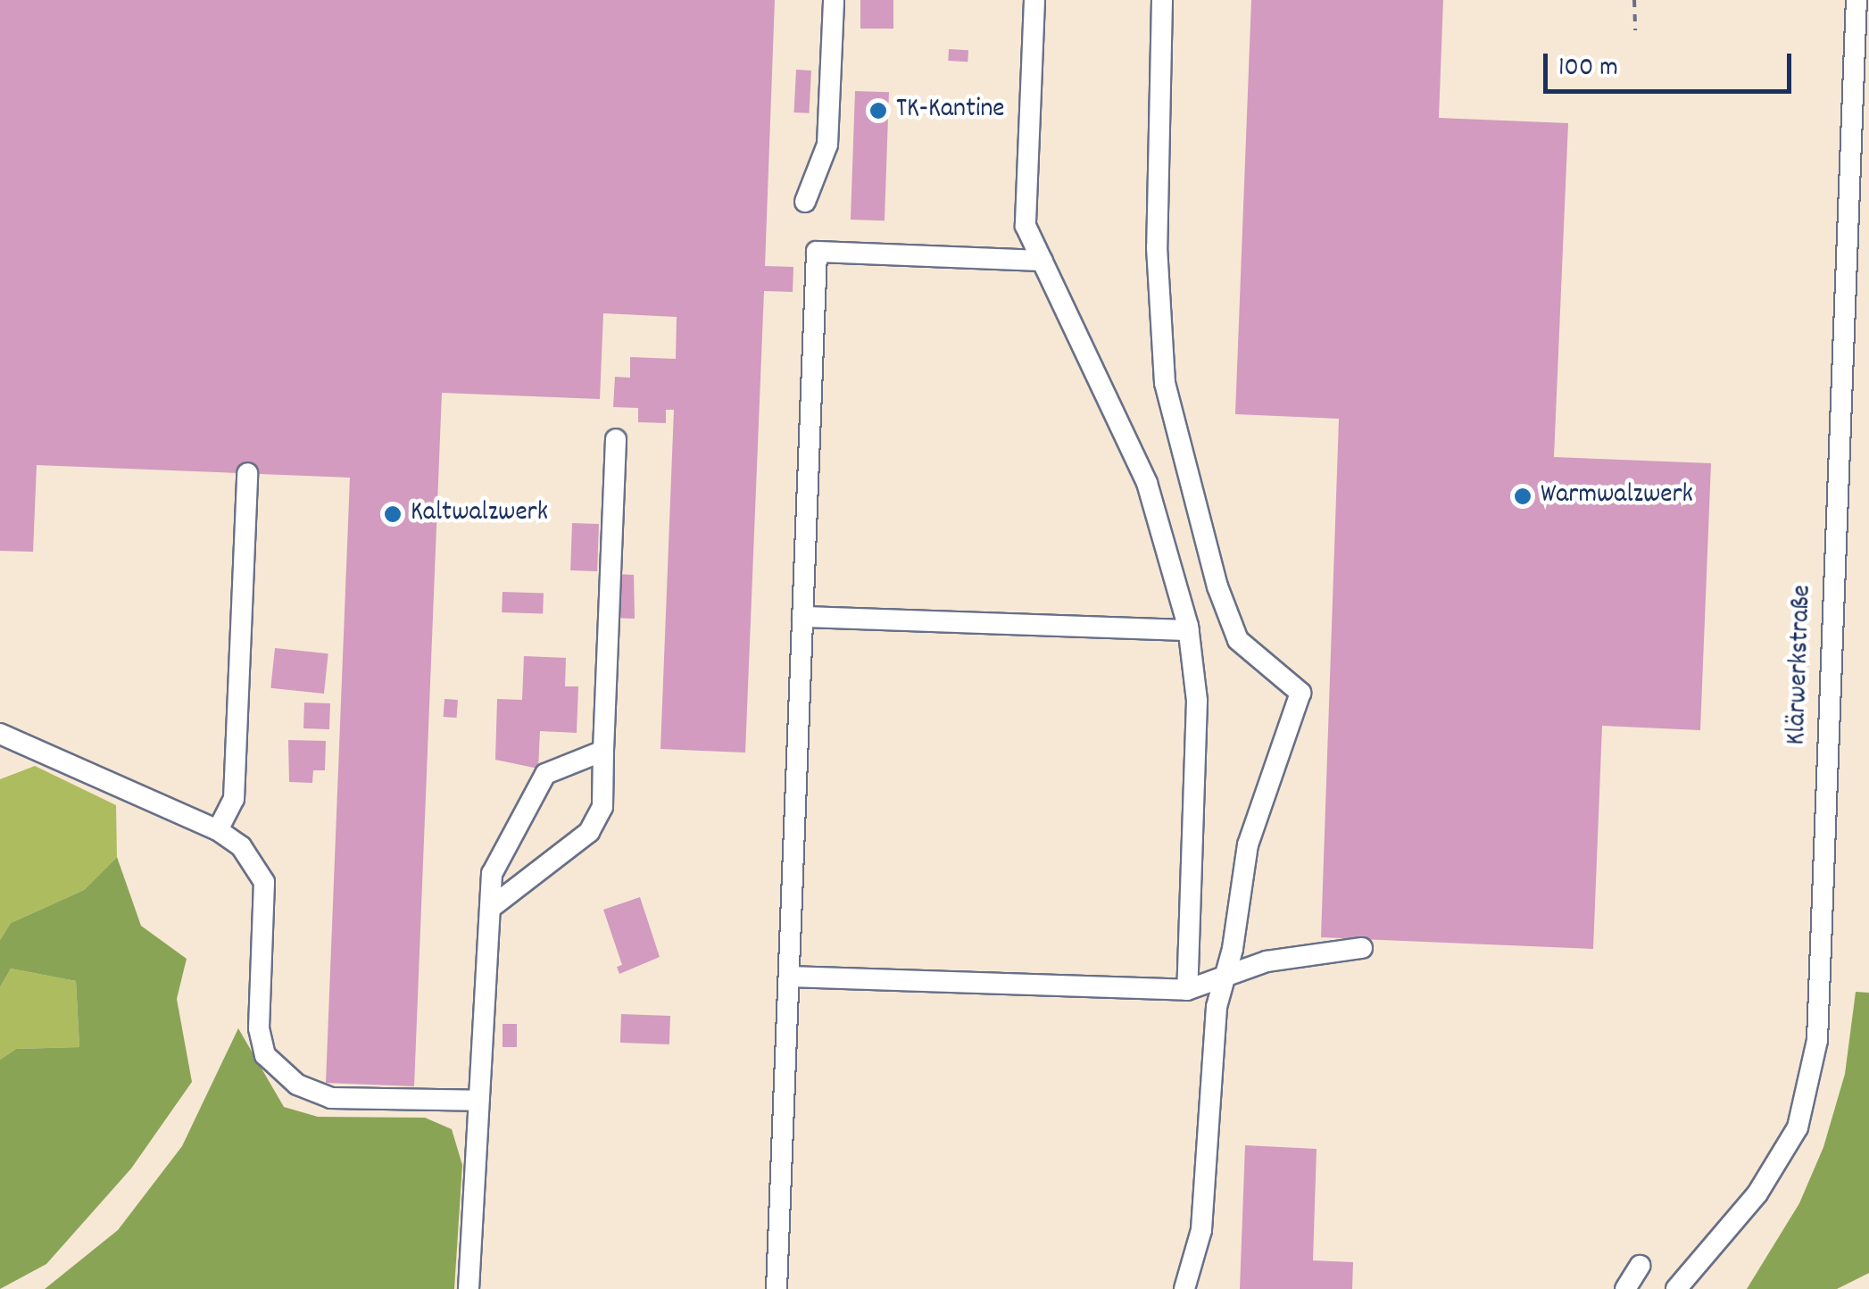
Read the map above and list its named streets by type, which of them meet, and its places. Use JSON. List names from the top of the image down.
{
  "streets": {
    "street": ["Klärwerkstraße"]
  },
  "places": ["TK-Kantine", "Warmwalzwerk", "Kaltwalzwerk"],
  "scale_bar": "100 m"
}
